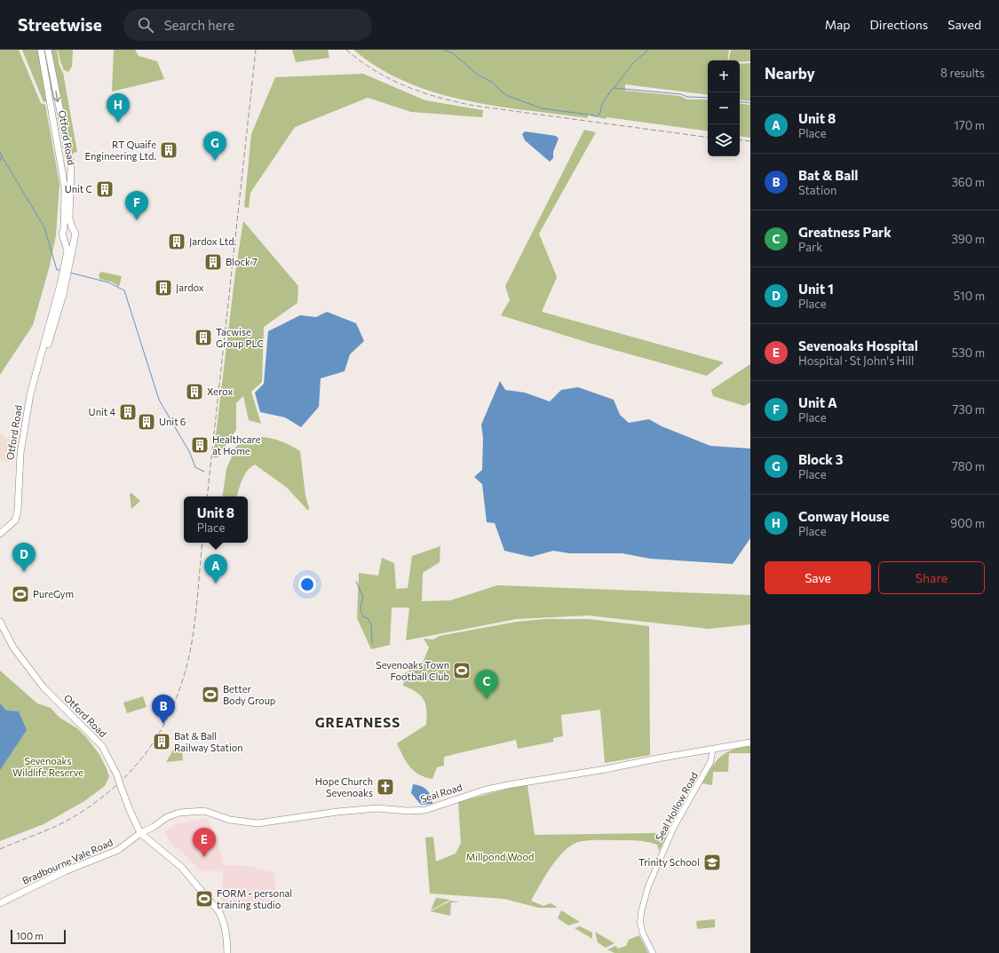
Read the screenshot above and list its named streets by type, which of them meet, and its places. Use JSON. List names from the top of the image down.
{
  "streets": {
    "main road": [
      "Otford Road",
      "Seal Road",
      "Seal Hollow Road",
      "Bradbourne Vale Road"
    ]
  },
  "crossings": [
    ["Otford Road", "Seal Road"],
    ["Otford Road", "Bradbourne Vale Road"],
    ["Seal Road", "Seal Hollow Road"],
    ["Seal Road", "Bradbourne Vale Road"]
  ],
  "districts": ["GREATNESS"],
  "parks": ["Sevenoaks Wildlife Reserve", "Millpond Wood"],
  "places": {
    "building": [
      "RT Quaife Engineering Ltd.",
      "Unit C",
      "Jardox Ltd.",
      "Block 7",
      "Jardox",
      "Tacwise Group PLC",
      "Xerox",
      "Unit 4",
      "Unit 6",
      "Healthcare at Home",
      "Bat & Ball Railway Station"
    ],
    "sports": [
      "PureGym",
      "Sevenoaks Town Football Club",
      "Better Body Group",
      "FORM - personal training studio"
    ],
    "church": ["Hope Church Sevenoaks"],
    "school or university": ["Trinity School"]
  },
  "scale_bar": "100 m",
  "page": {
    "header": "Streetwise",
    "search": "Search here",
    "nav": ["Map", "Directions", "Saved"],
    "heading": ["Nearby", "8 results"],
    "map_buttons": ["+", "−"],
    "pins": [
      "H",
      "G",
      "F",
      "D",
      "A",
      "C",
      "B",
      "E"
    ],
    "list": [
      {
        "mark": "A",
        "name": "Unit 8",
        "note": "Place",
        "value": "170 m"
      },
      {
        "mark": "B",
        "name": "Bat & Ball",
        "note": "Station",
        "value": "360 m"
      },
      {
        "mark": "C",
        "name": "Greatness Park",
        "note": "Park",
        "value": "390 m"
      },
      {
        "mark": "D",
        "name": "Unit 1",
        "note": "Place",
        "value": "510 m"
      },
      {
        "mark": "E",
        "name": "Sevenoaks Hospital",
        "note": "Hospital · St John's Hill",
        "value": "530 m"
      },
      {
        "mark": "F",
        "name": "Unit A",
        "note": "Place",
        "value": "730 m"
      },
      {
        "mark": "G",
        "name": "Block 3",
        "note": "Place",
        "value": "780 m"
      },
      {
        "mark": "H",
        "name": "Conway House",
        "note": "Place",
        "value": "900 m"
      }
    ],
    "popup": ["Unit 8", "Place"],
    "buttons": ["Save", "Share"],
    "scale": "100 m"
  }
}
